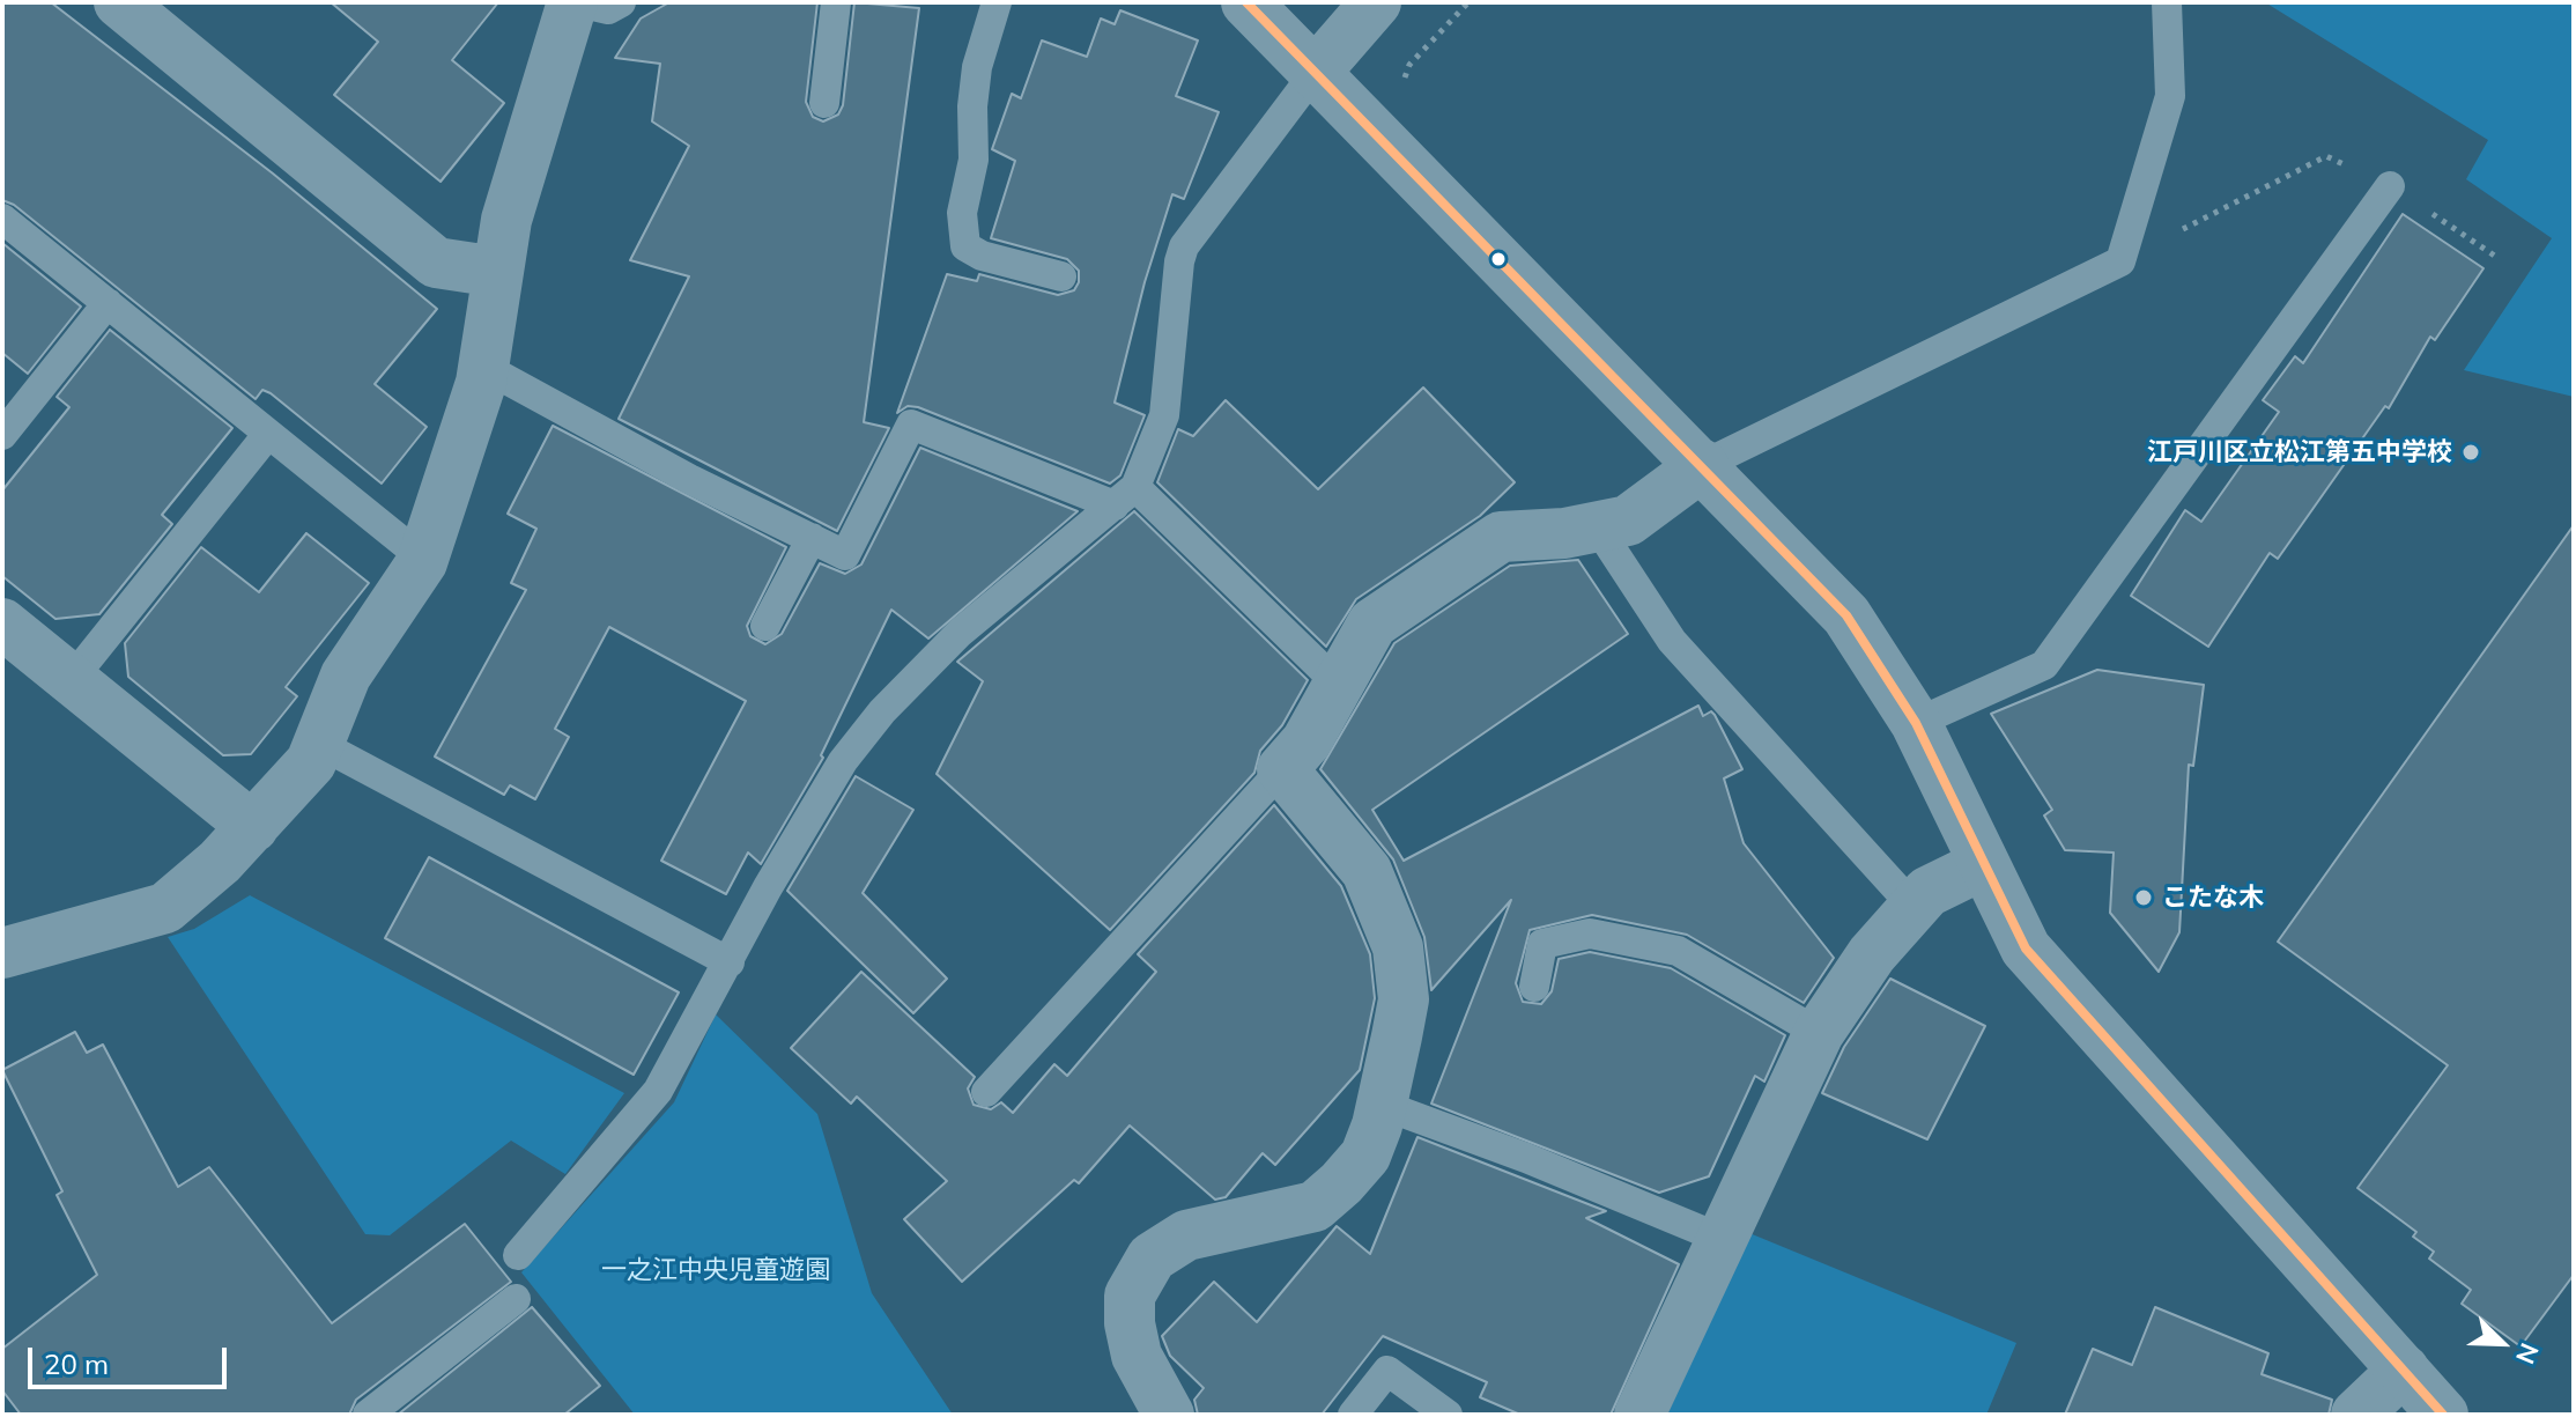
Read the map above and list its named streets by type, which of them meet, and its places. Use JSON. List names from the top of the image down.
{
  "parks": ["一之江中央児童遊園"],
  "places": ["江戸川区立松江第五中学校", "こたな木"],
  "scale_bar": "20 m",
  "north": "bottom right"
}
